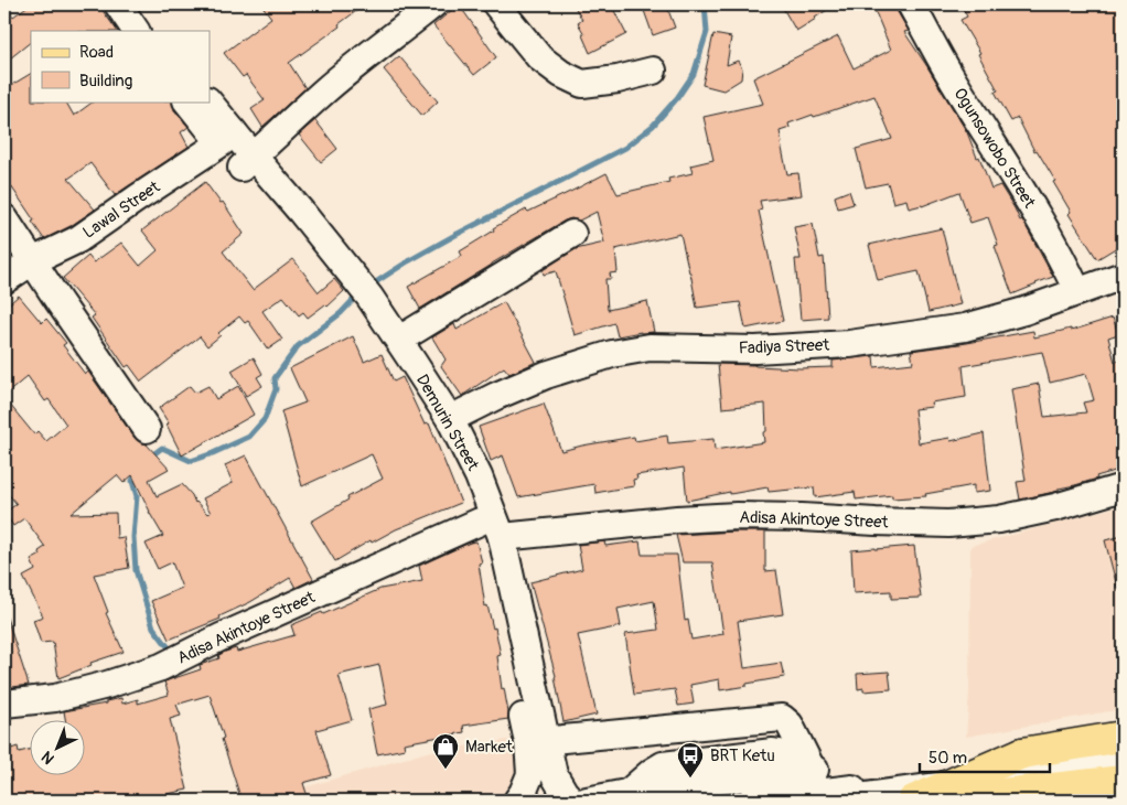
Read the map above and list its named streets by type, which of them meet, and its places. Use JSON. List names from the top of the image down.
{
  "streets": {
    "street": [
      "Ogunsowobo Street",
      "Lawal Street",
      "Fadiya Street",
      "Demurin Street",
      "Adisa Akintoye Street"
    ]
  },
  "crossings": [
    ["Ogunsowobo Street", "Fadiya Street"],
    ["Lawal Street", "Demurin Street"],
    ["Fadiya Street", "Demurin Street"],
    ["Demurin Street", "Adisa Akintoye Street"]
  ],
  "places": {
    "shop": ["Market"],
    "bus stop": ["BRT Ketu"]
  },
  "legend": ["Road", "Building"],
  "scale_bar": "50 m",
  "north": "bottom left"
}
